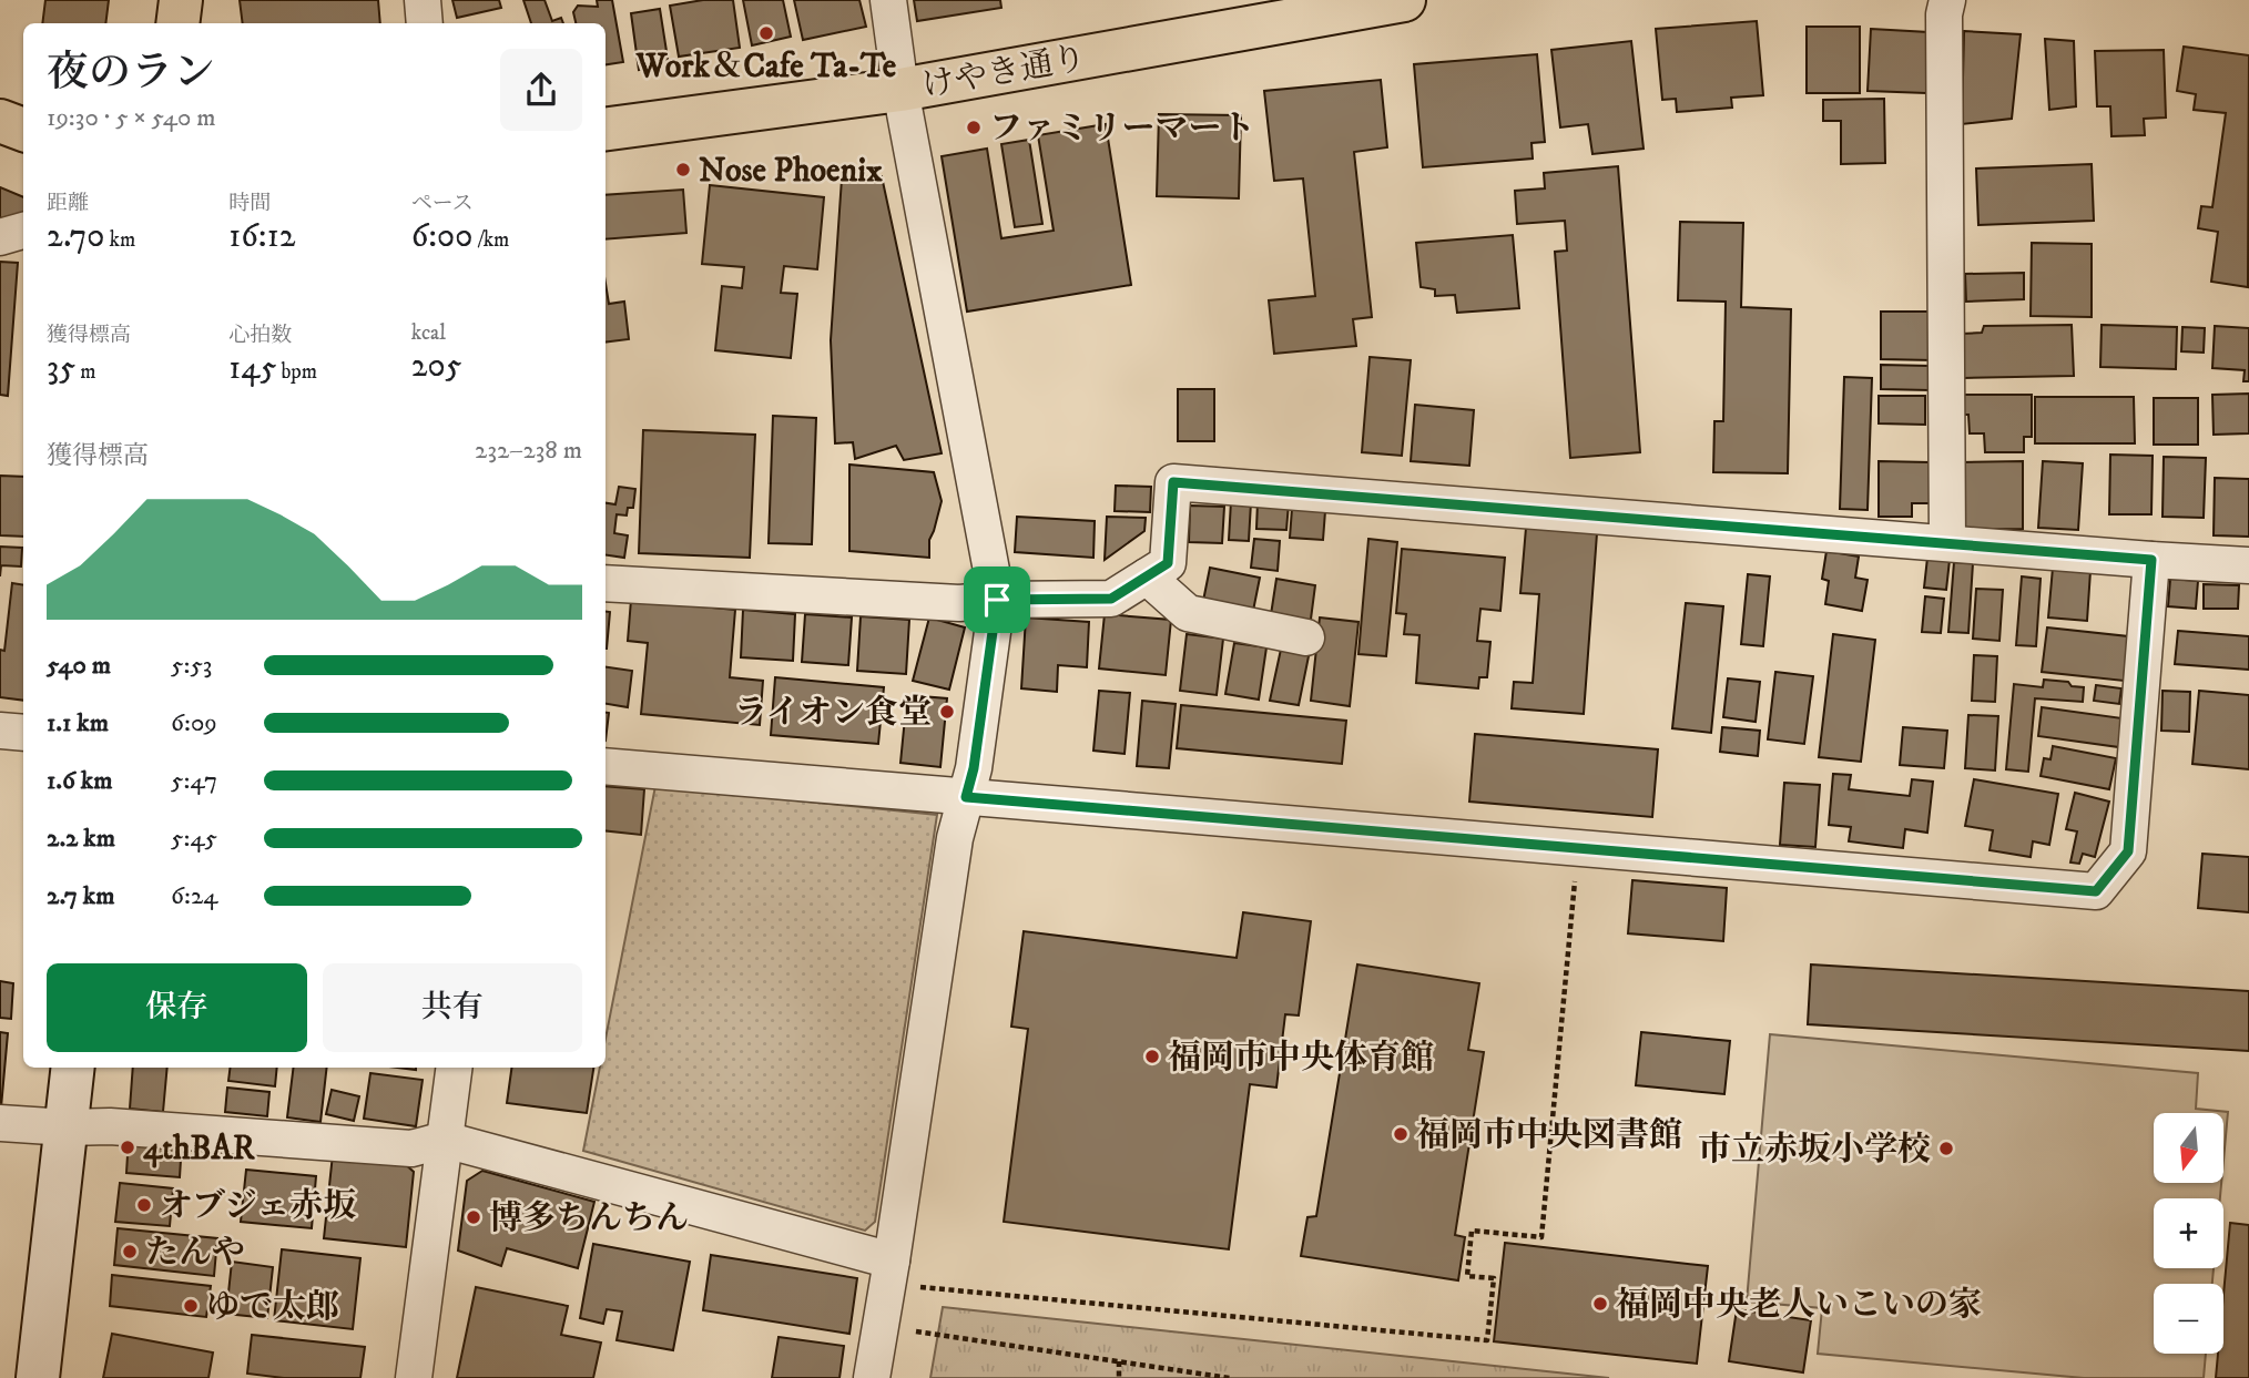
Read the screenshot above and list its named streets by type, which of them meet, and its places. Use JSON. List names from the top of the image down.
{
  "streets": {
    "main road": ["けやき通り"]
  },
  "places": [
    "Work＆Cafe Ta-Te",
    "ファミリーマート",
    "Nose Phoenix",
    "ライオン食堂",
    "福岡市中央体育館",
    "福岡市中央図書館",
    "4thBAR",
    "市立赤坂小学校",
    "オブジェ赤坂",
    "博多ちんちん",
    "たんや",
    "福岡中央老人いこいの家",
    "ゆで太郎"
  ],
  "north": "bottom",
  "page": {
    "heading": ["夜のラン", "19:30 · 5 × 540 m"],
    "stats": [
      ["距離", "2.70 km"],
      ["時間", "16:12"],
      ["ペース", "6:00 /km"],
      ["獲得標高", "35 m"],
      ["心拍数", "145 bpm"],
      ["kcal", "205"]
    ],
    "chart": ["獲得標高", "232–238 m"],
    "list": [
      {
        "name": "540 m",
        "note": "5:53"
      },
      {
        "name": "1.1 km",
        "note": "6:09"
      },
      {
        "name": "1.6 km",
        "note": "5:47"
      },
      {
        "name": "2.2 km",
        "note": "5:45"
      },
      {
        "name": "2.7 km",
        "note": "6:24"
      }
    ],
    "buttons": ["保存", "共有"],
    "map_buttons": ["+", "−"]
  }
}
